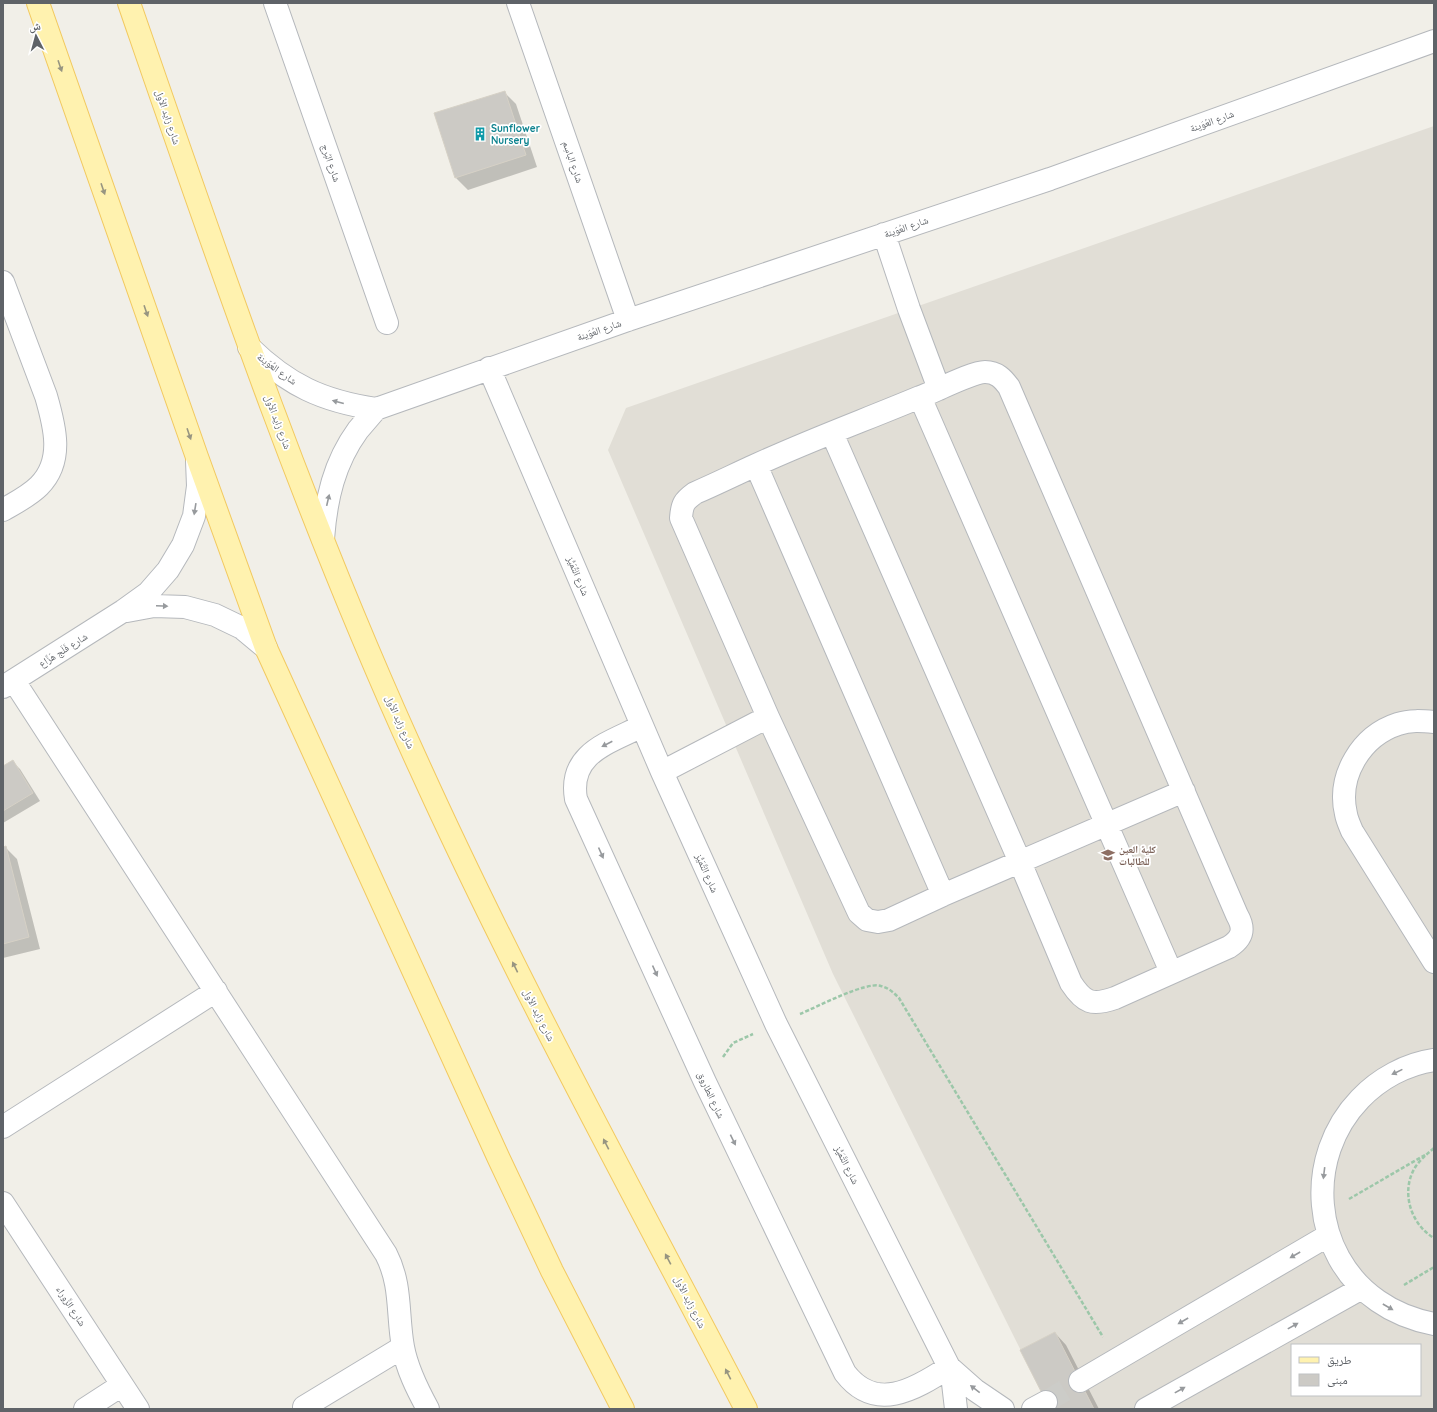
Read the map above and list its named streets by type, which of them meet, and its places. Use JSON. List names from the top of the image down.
{
  "streets": {
    "main road": ["شارع زايد الأول"],
    "street": [
      "شارع العُوَينة",
      "شارع الباسِم",
      "شارع البُرج",
      "شارع التَّمَيُّز",
      "شارع فَلَج هَزَّاع",
      "شارع الطاروق",
      "شارع الزَّوراء"
    ]
  },
  "crossings": [
    ["شارع زايد الأول", "شارع العُوَينة"],
    ["شارع العُوَينة", "شارع الباسِم"],
    ["شارع العُوَينة", "شارع التَّمَيُّز"],
    ["شارع التَّمَيُّز", "شارع الطاروق"]
  ],
  "one_way": ["شارع الطاروق"],
  "places": {
    "building": ["Sunflower Nursery"],
    "school or university": ["كلية العين للطالبات"]
  },
  "legend": ["طريق", "مبنى"],
  "north": "top"
}
